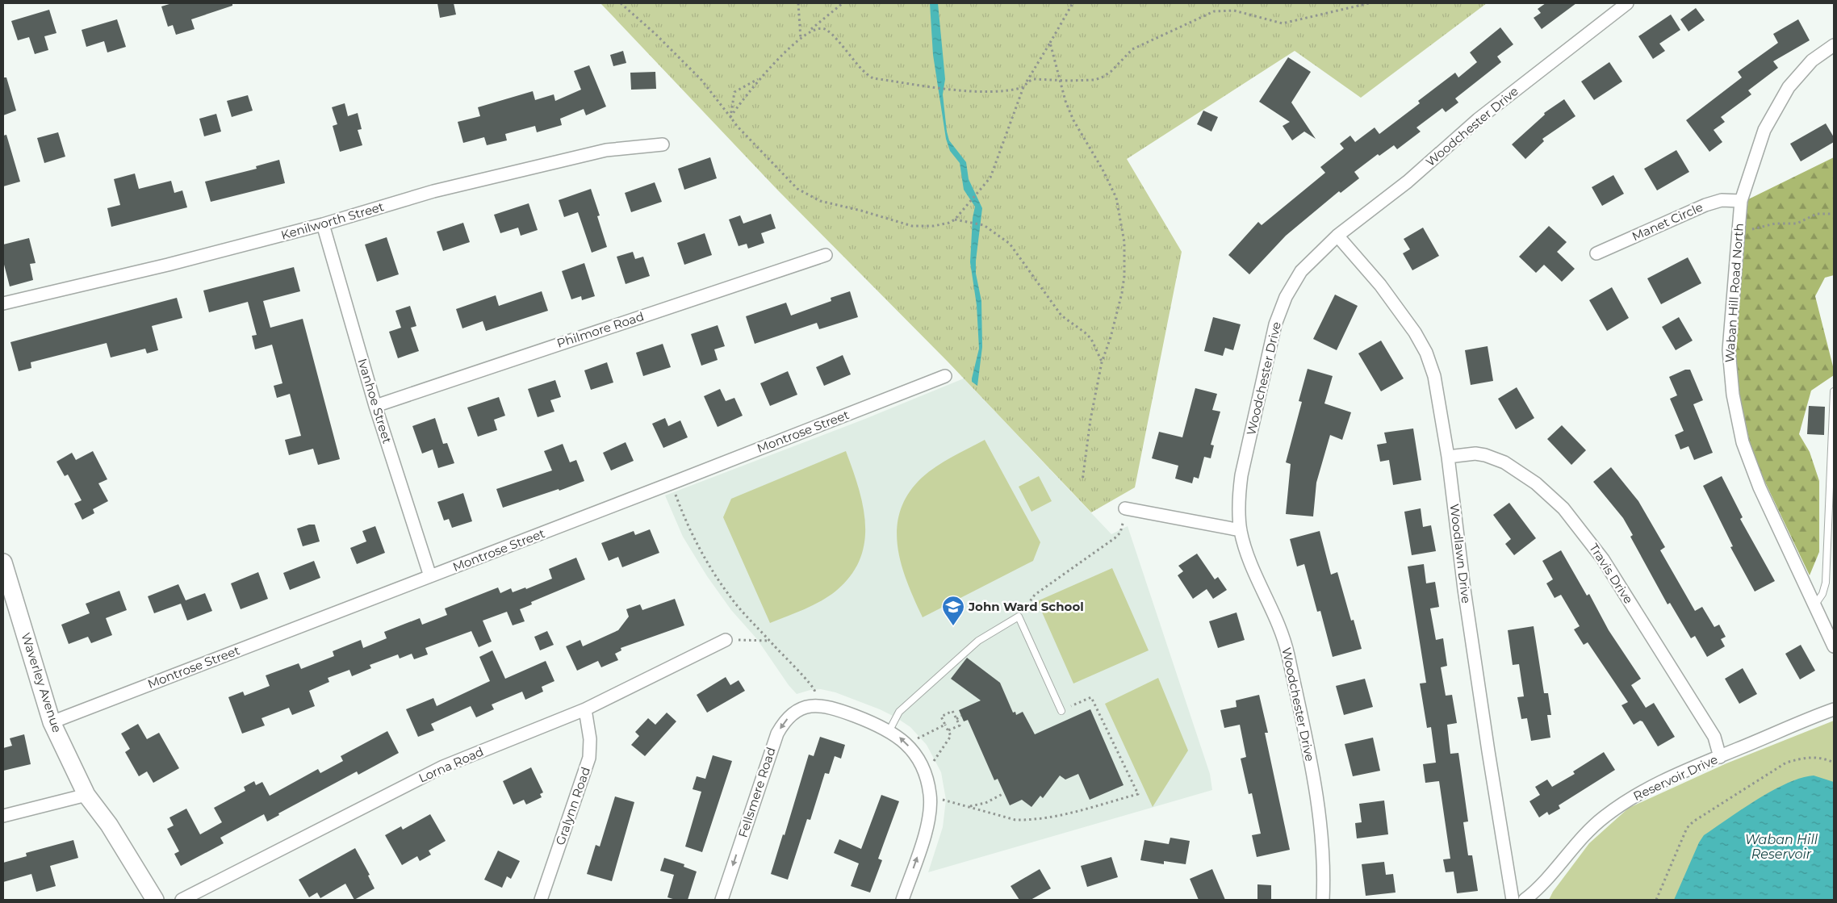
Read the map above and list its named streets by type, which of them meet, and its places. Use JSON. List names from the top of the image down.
{
  "streets": {
    "street": [
      "Woodchester Drive",
      "Kenilworth Street",
      "Manet Circle",
      "Waban Hill Road North",
      "Philmore Road",
      "Ivanhoe Street",
      "Montrose Street",
      "Woodlawn Drive",
      "Travis Drive",
      "Waverley Avenue",
      "Lorna Road",
      "Reservoir Drive",
      "Fellsmere Road",
      "Gralynn Road"
    ]
  },
  "crossings": [
    ["Woodchester Drive", "Woodlawn Drive"],
    ["Kenilworth Street", "Ivanhoe Street"],
    ["Manet Circle", "Waban Hill Road North"],
    ["Philmore Road", "Ivanhoe Street"],
    ["Ivanhoe Street", "Montrose Street"],
    ["Montrose Street", "Waverley Avenue"],
    ["Woodlawn Drive", "Travis Drive"],
    ["Travis Drive", "Reservoir Drive"],
    ["Lorna Road", "Gralynn Road"]
  ],
  "one_way": ["Fellsmere Road"],
  "water": ["Waban Hill Reservoir"],
  "places": {
    "school or university": ["John Ward School"]
  }
}
